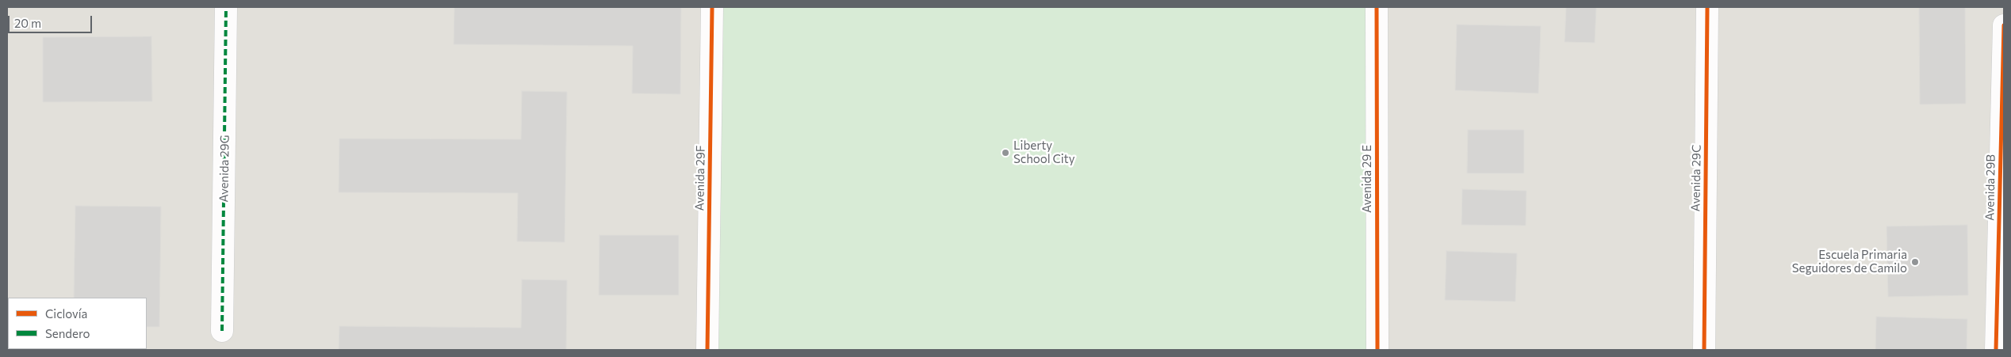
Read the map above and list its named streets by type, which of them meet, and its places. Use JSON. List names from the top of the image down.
{
  "streets": {
    "street": [
      "Avenida 29G",
      "Avenida 29F",
      "Avenida 29C",
      "Avenida 29 E",
      "Avenida 29B"
    ]
  },
  "places": ["Liberty School City", "Escuela Primaria Seguidores de Camilo"],
  "legend": ["Ciclovía", "Sendero"],
  "scale_bar": "20 m"
}
